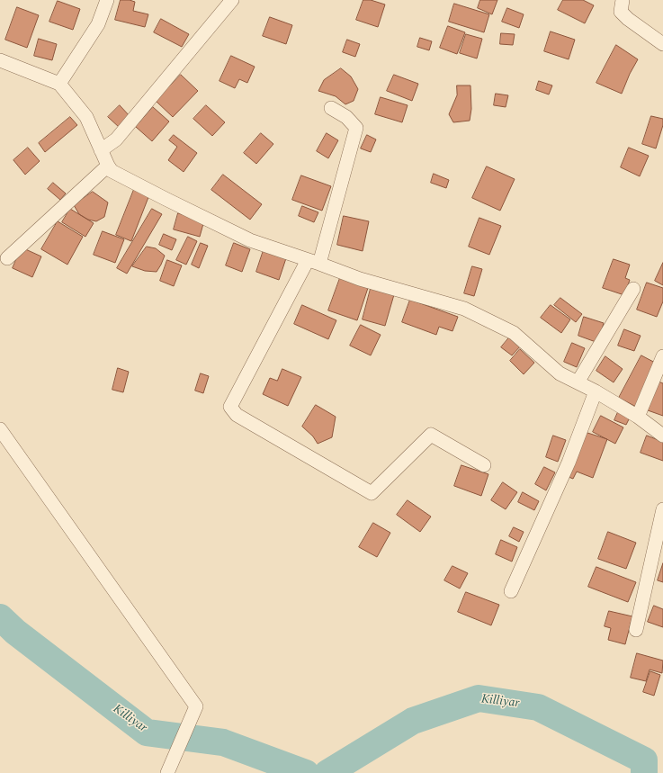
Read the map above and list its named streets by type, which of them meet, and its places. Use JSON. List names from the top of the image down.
{
  "water": ["Killiyar"]
}
